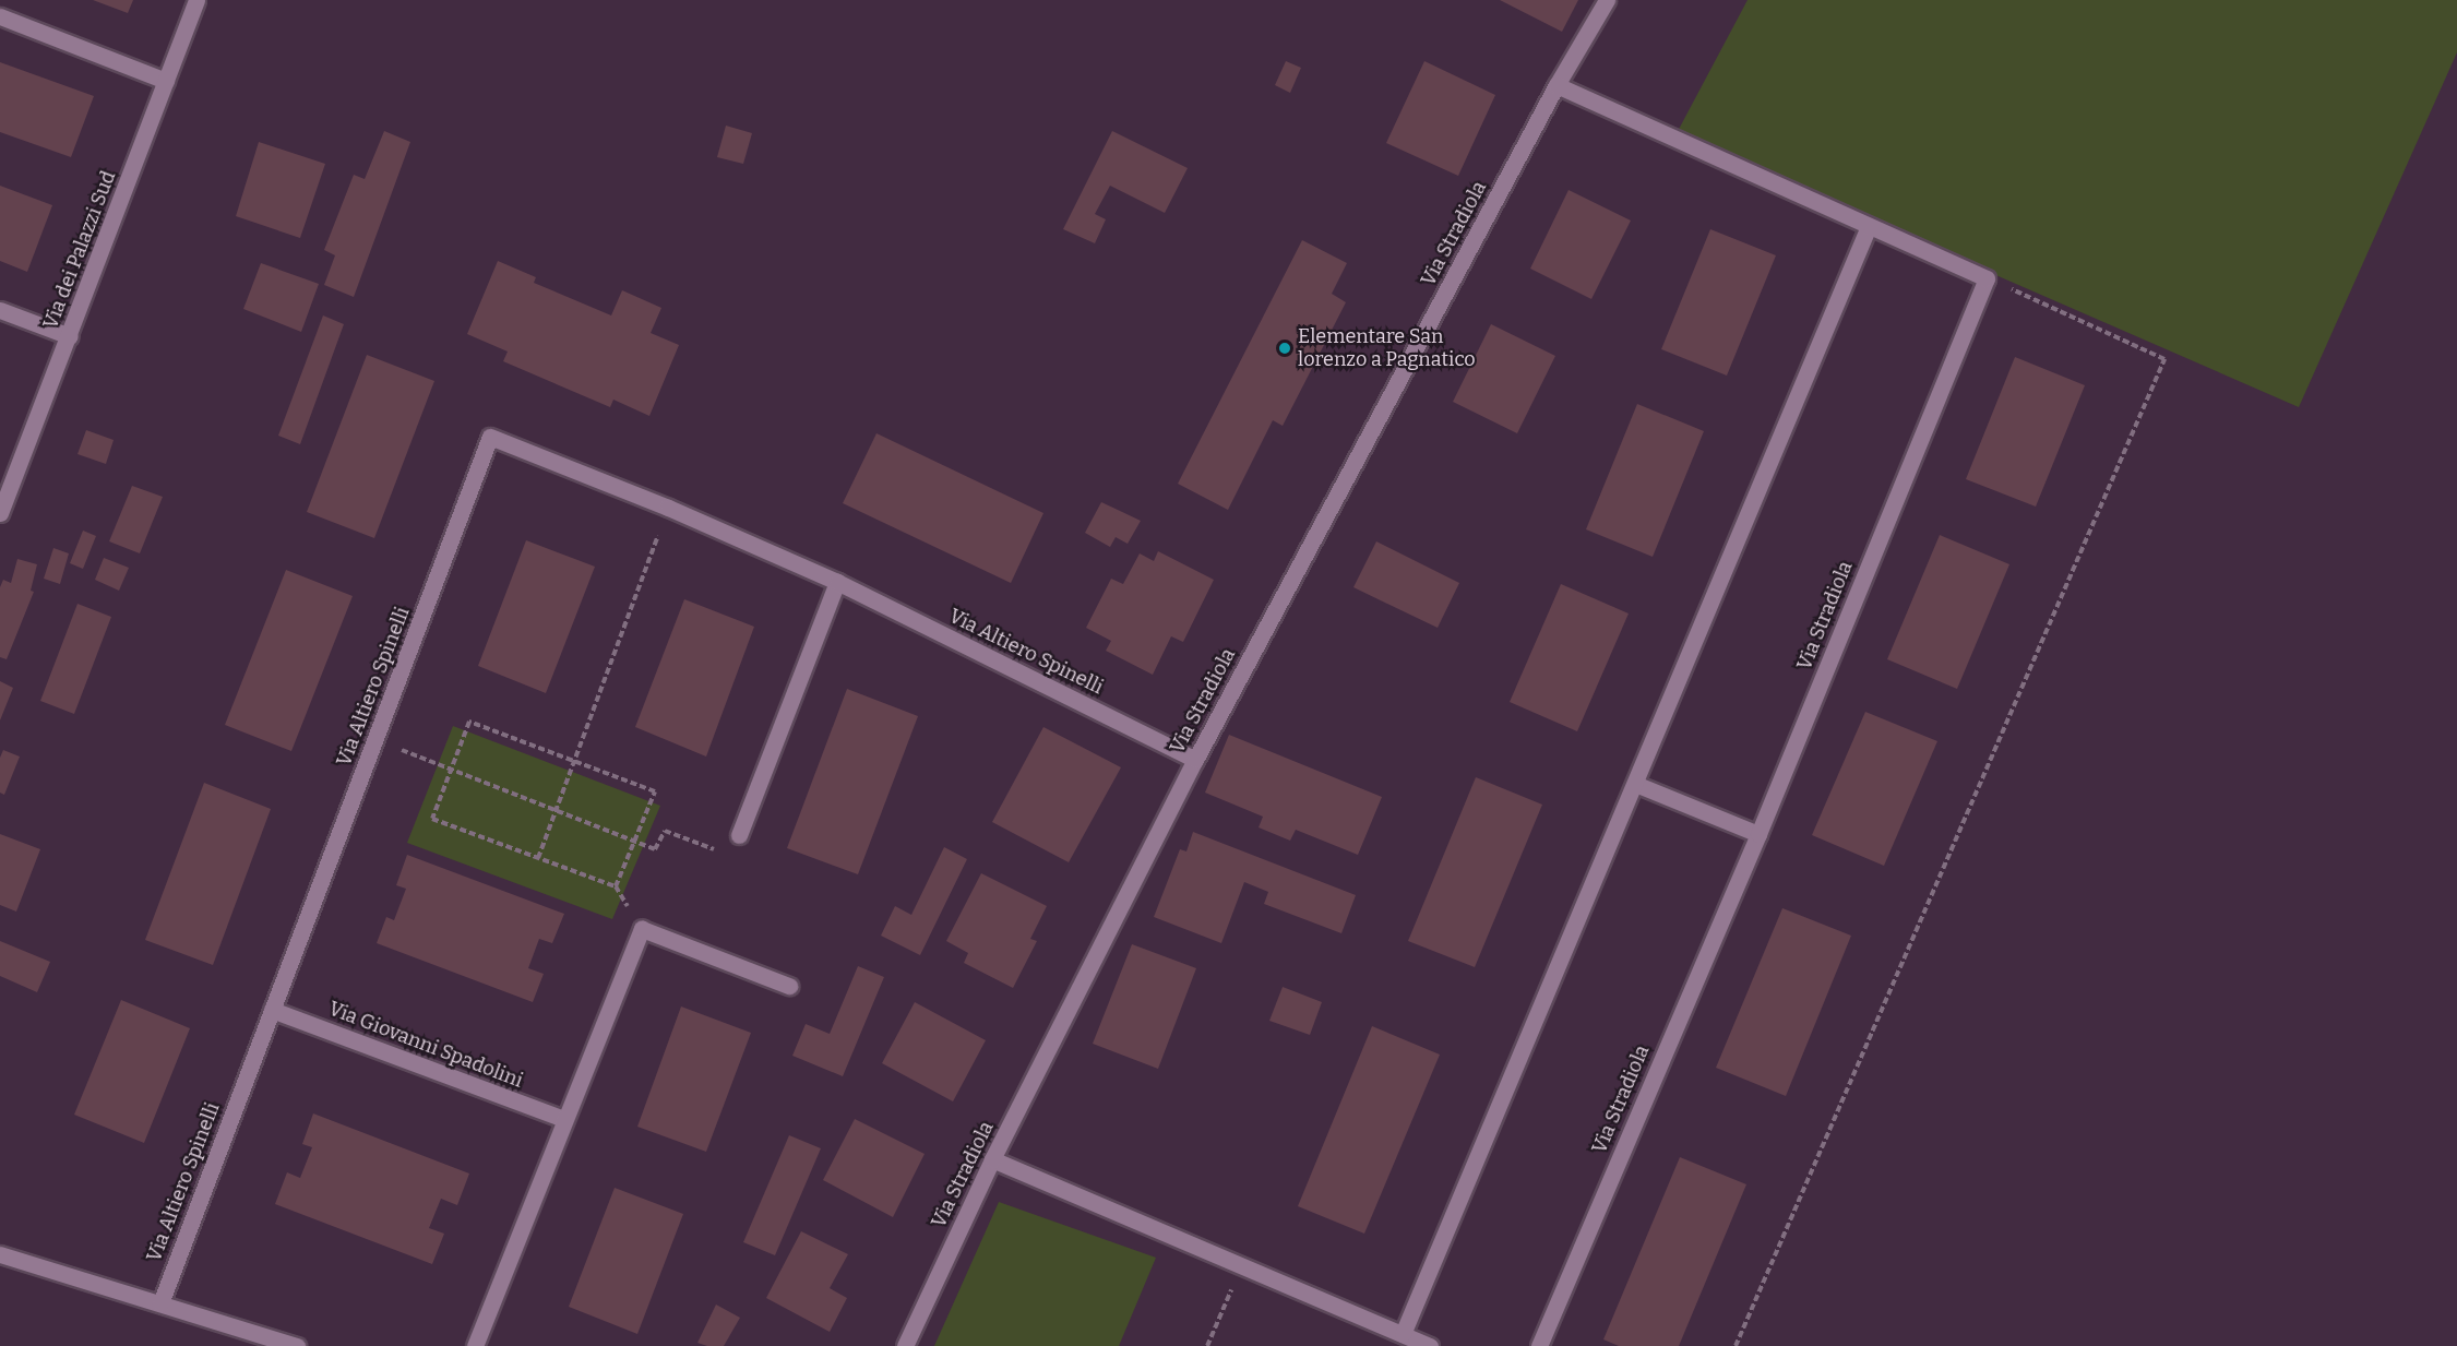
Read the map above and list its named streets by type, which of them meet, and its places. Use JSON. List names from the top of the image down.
{
  "streets": {
    "street": [
      "Via Stradiola",
      "Via dei Palazzi Sud",
      "Via Altiero Spinelli",
      "Via Giovanni Spadolini"
    ]
  },
  "crossings": [
    ["Via Stradiola", "Via Altiero Spinelli"],
    ["Via Altiero Spinelli", "Via Giovanni Spadolini"]
  ],
  "places": ["Elementare San lorenzo a Pagnatico"]
}
